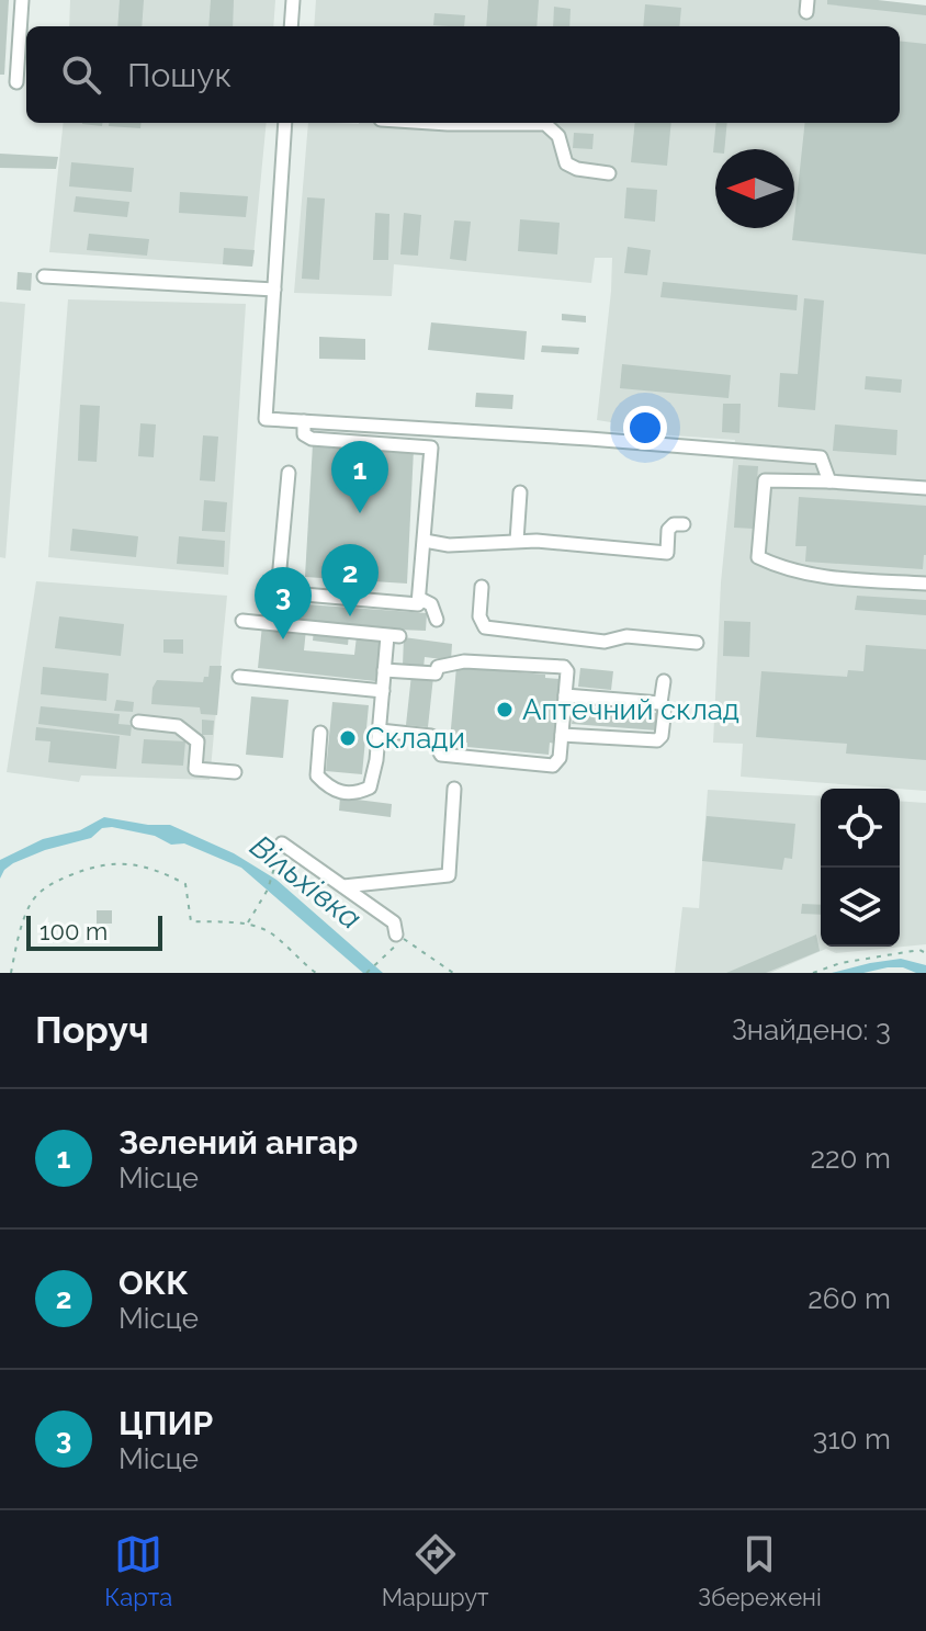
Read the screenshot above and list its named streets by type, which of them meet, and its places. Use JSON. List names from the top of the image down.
{
  "water": ["Вільхівка"],
  "places": ["Аптечний склад", "Склади"],
  "scale_bar": "100 m",
  "north": "left",
  "page": {
    "search": "Пошук",
    "pins": ["1", "2", "3"],
    "scale": "100 m",
    "heading": ["Поруч", "Знайдено: 3"],
    "list": [
      {
        "mark": "1",
        "name": "Зелений ангар",
        "note": "Місце",
        "value": "220 m"
      },
      {
        "mark": "2",
        "name": "ОКК",
        "note": "Місце",
        "value": "260 m"
      },
      {
        "mark": "3",
        "name": "ЦПИР",
        "note": "Місце",
        "value": "310 m"
      }
    ],
    "nav": ["Карта", "Маршрут", "Збережені"]
  }
}
